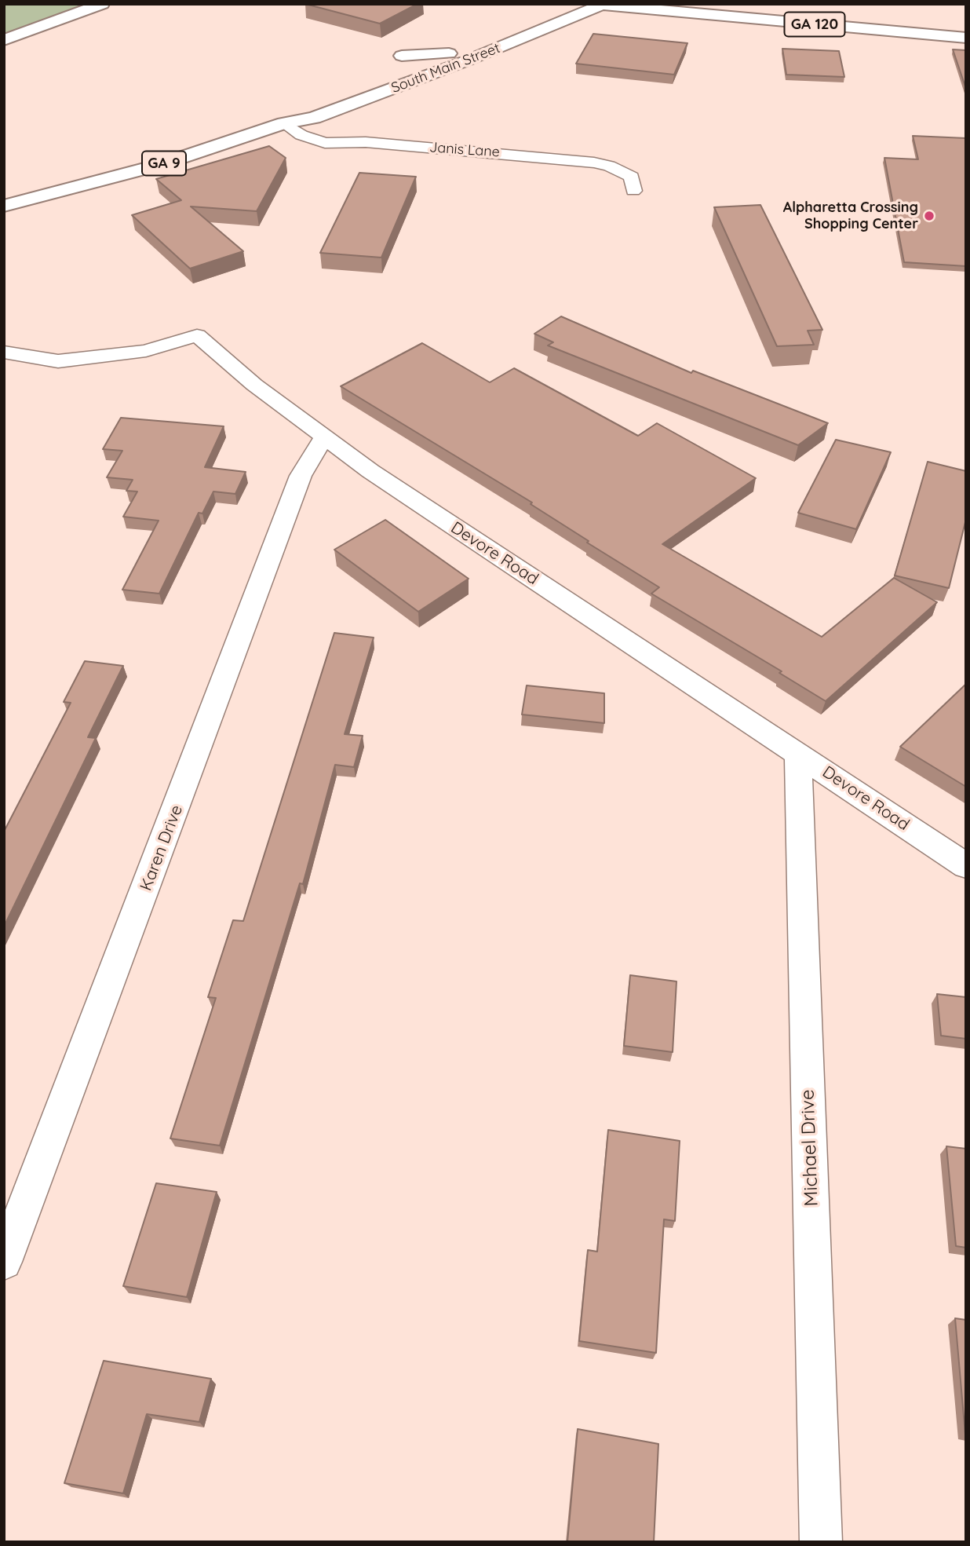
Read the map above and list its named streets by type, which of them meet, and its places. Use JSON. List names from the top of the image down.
{
  "streets": {
    "main road": ["GA 120", "South Main Street", "GA 9"],
    "street": [
      "Janis Lane",
      "Devore Road",
      "Karen Drive",
      "Michael Drive"
    ]
  },
  "crossings": [
    ["GA 120", "South Main Street"],
    ["South Main Street", "Janis Lane"],
    ["Devore Road", "Karen Drive"],
    ["Devore Road", "Michael Drive"]
  ],
  "places": ["Alpharetta Crossing Shopping Center"]
}
